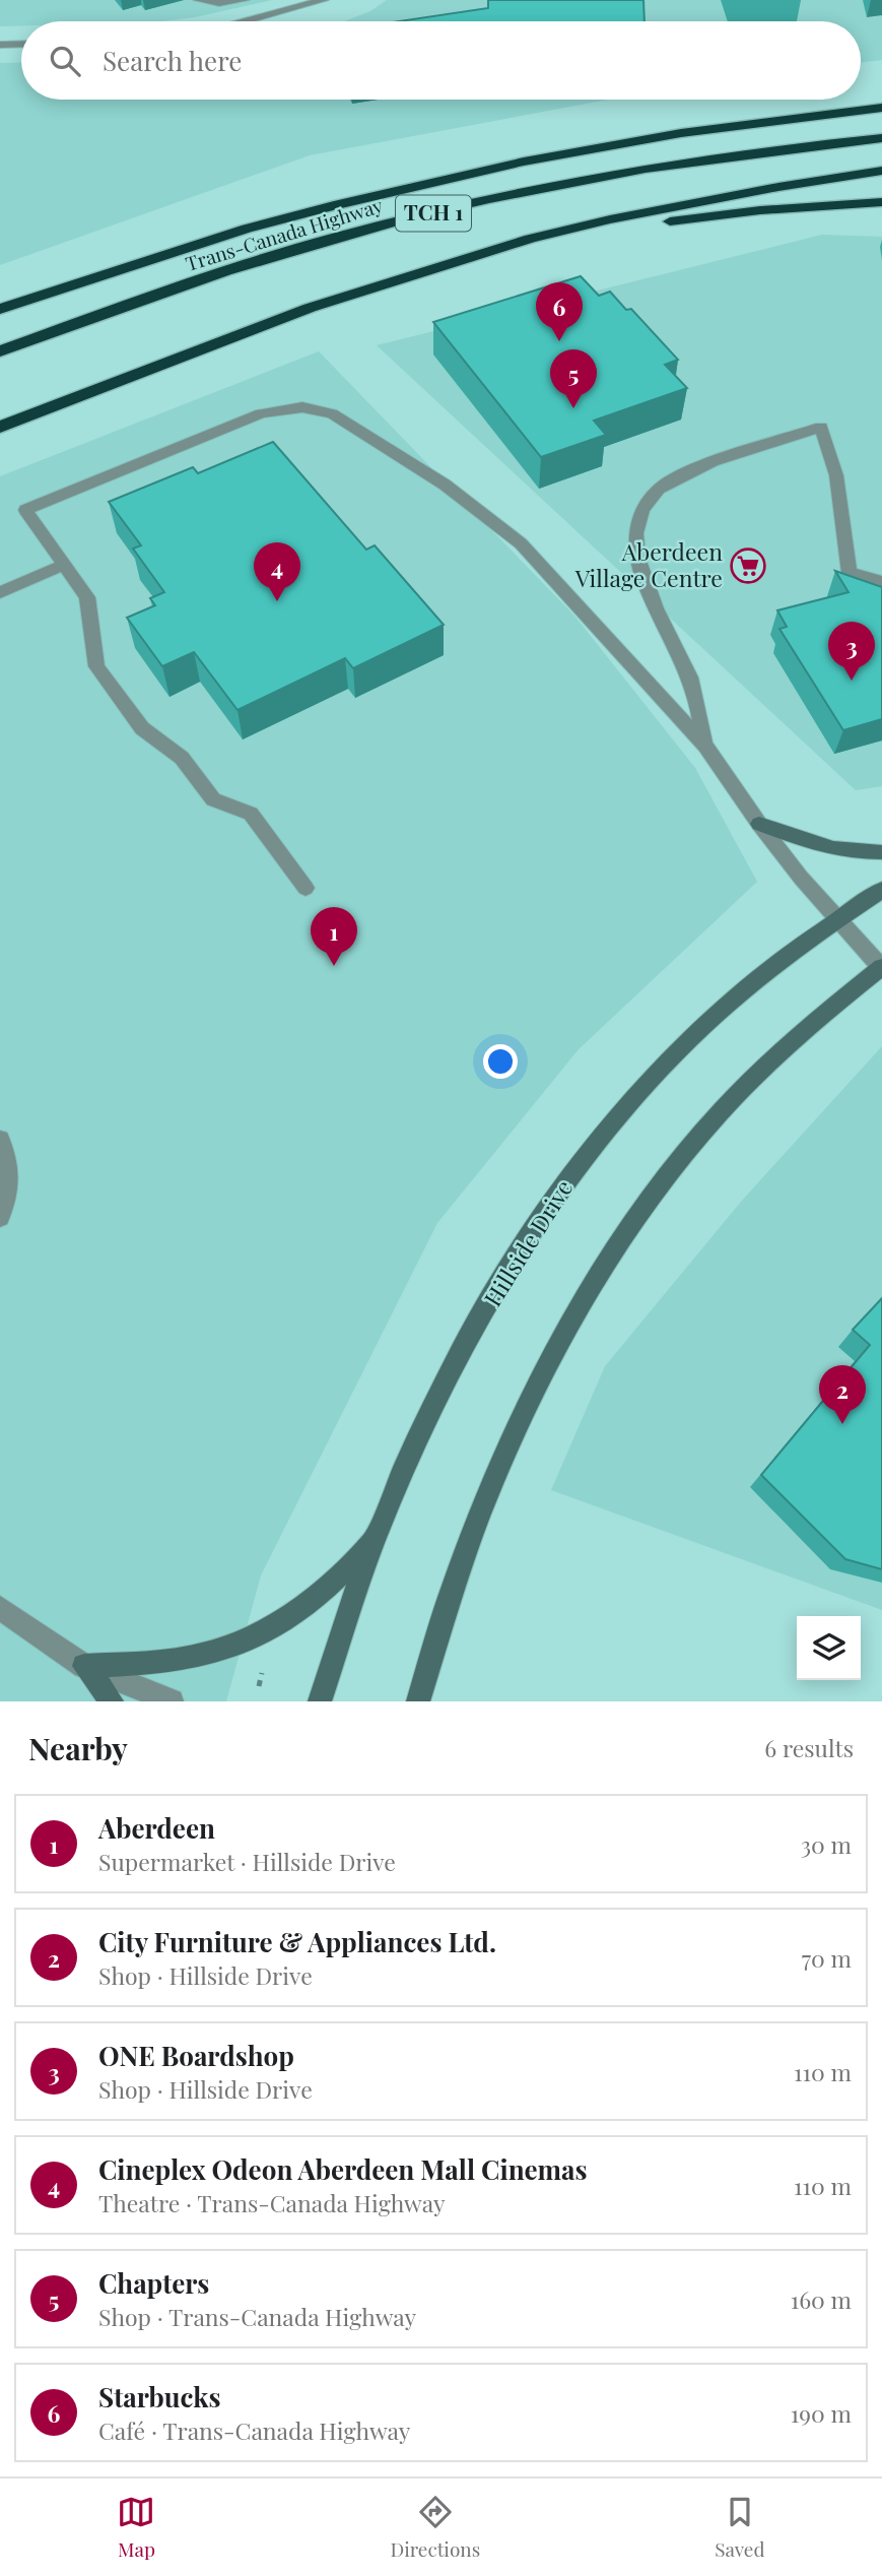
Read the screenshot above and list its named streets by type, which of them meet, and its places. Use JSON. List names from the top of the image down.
{
  "streets": {
    "highway": ["TCH 1", "Trans-Canada Highway"],
    "main road": ["Hillside Drive"]
  },
  "places": {
    "supermarket": ["Aberdeen Village Centre"]
  },
  "page": {
    "search": "Search here",
    "pins": [
      "6",
      "5",
      "4",
      "3",
      "1",
      "2"
    ],
    "heading": ["Nearby", "6 results"],
    "list": [
      {
        "mark": "1",
        "name": "Aberdeen",
        "note": "Supermarket · Hillside Drive",
        "value": "30 m"
      },
      {
        "mark": "2",
        "name": "City Furniture & Appliances Ltd.",
        "note": "Shop · Hillside Drive",
        "value": "70 m"
      },
      {
        "mark": "3",
        "name": "ONE Boardshop",
        "note": "Shop · Hillside Drive",
        "value": "110 m"
      },
      {
        "mark": "4",
        "name": "Cineplex Odeon Aberdeen Mall Cinemas",
        "note": "Theatre · Trans-Canada Highway",
        "value": "110 m"
      },
      {
        "mark": "5",
        "name": "Chapters",
        "note": "Shop · Trans-Canada Highway",
        "value": "160 m"
      },
      {
        "mark": "6",
        "name": "Starbucks",
        "note": "Café · Trans-Canada Highway",
        "value": "190 m"
      }
    ],
    "nav": ["Map", "Directions", "Saved"]
  }
}
